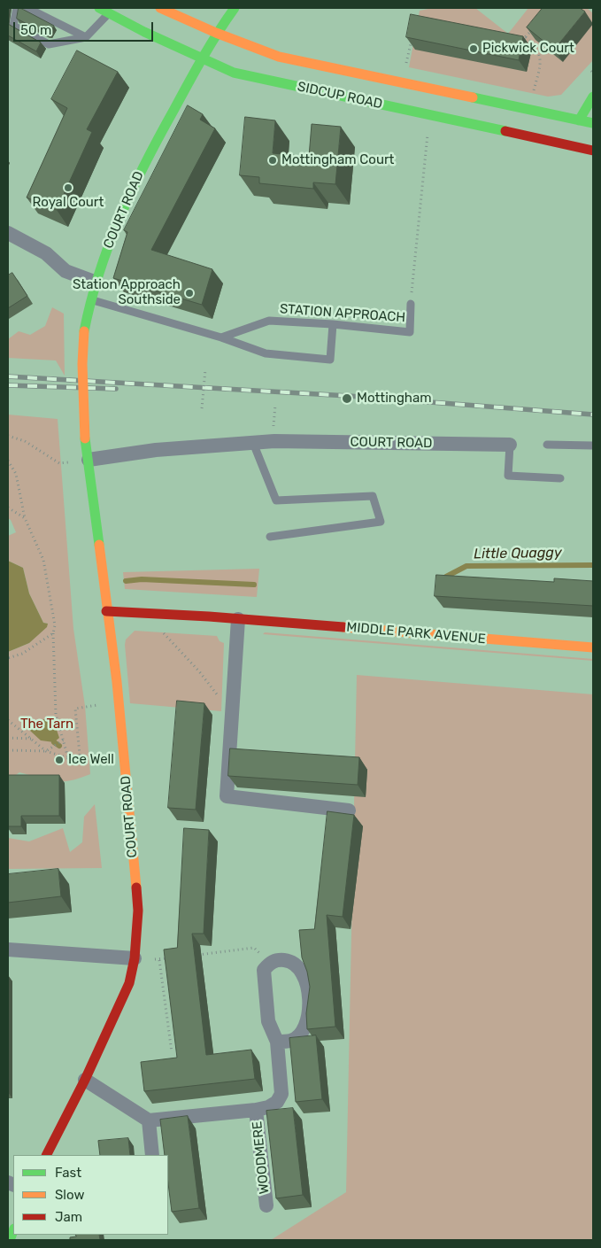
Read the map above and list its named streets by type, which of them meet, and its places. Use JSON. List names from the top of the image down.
{
  "streets": {
    "main road": ["SIDCUP ROAD", "COURT ROAD", "MIDDLE PARK AVENUE"],
    "street": ["WOODMERE"],
    "lane": ["STATION APPROACH"]
  },
  "crossings": [
    ["SIDCUP ROAD", "COURT ROAD"],
    ["COURT ROAD", "MIDDLE PARK AVENUE"]
  ],
  "water": ["Little Quaggy"],
  "parks": ["The Tarn"],
  "places": [
    "Pickwick Court",
    "Mottingham Court",
    "Royal Court",
    "Station Approach Southside",
    "Mottingham",
    "Ice Well"
  ],
  "legend": ["Fast", "Slow", "Jam"],
  "scale_bar": "50 m"
}
